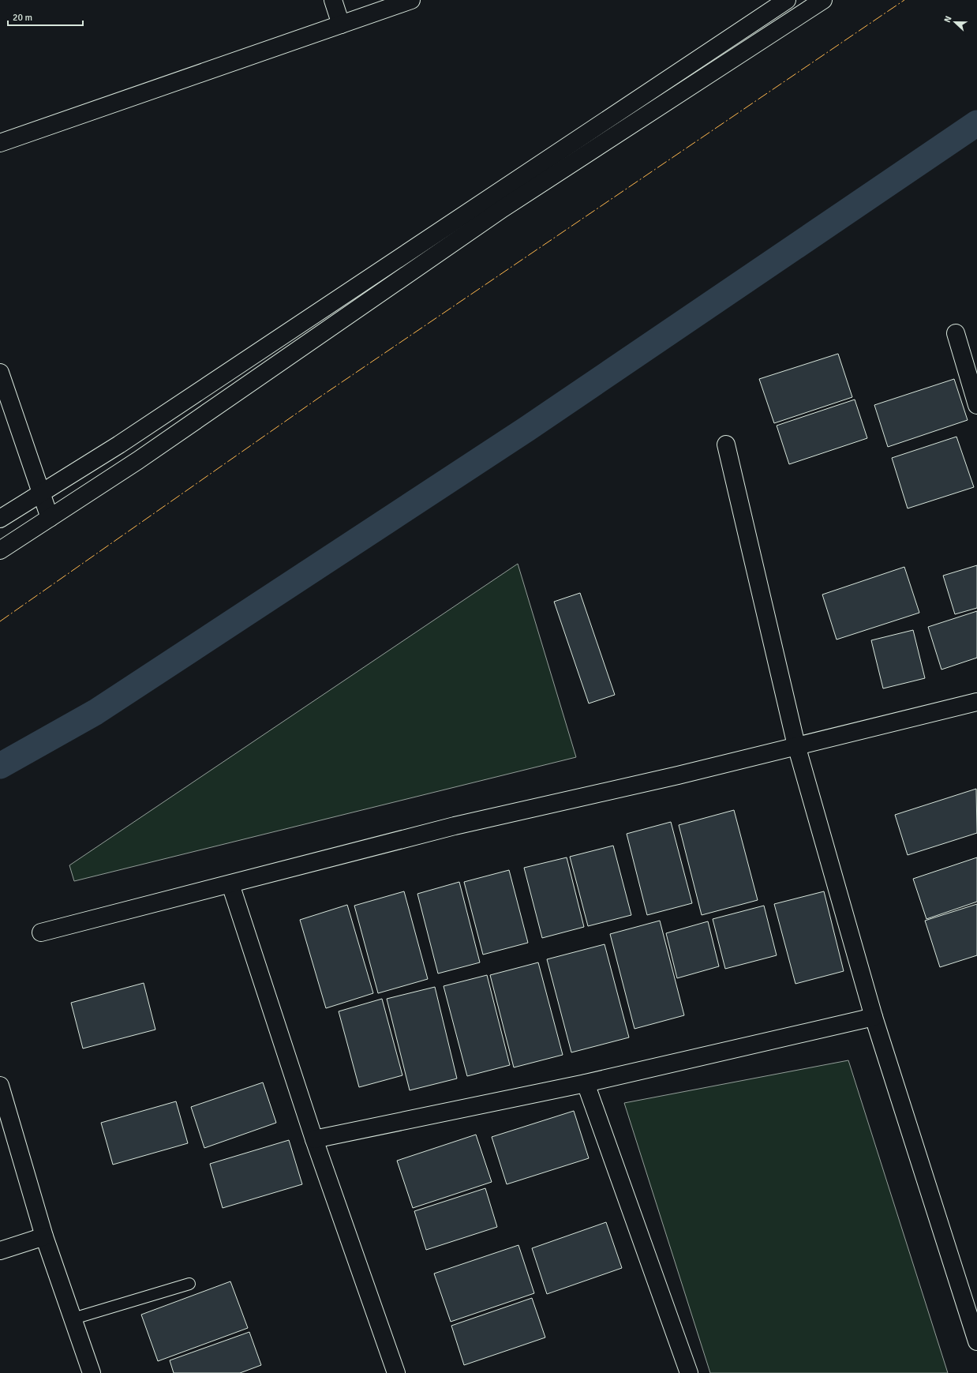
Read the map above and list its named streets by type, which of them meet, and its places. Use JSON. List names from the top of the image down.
{
  "scale_bar": "20 m",
  "north": "left"
}
